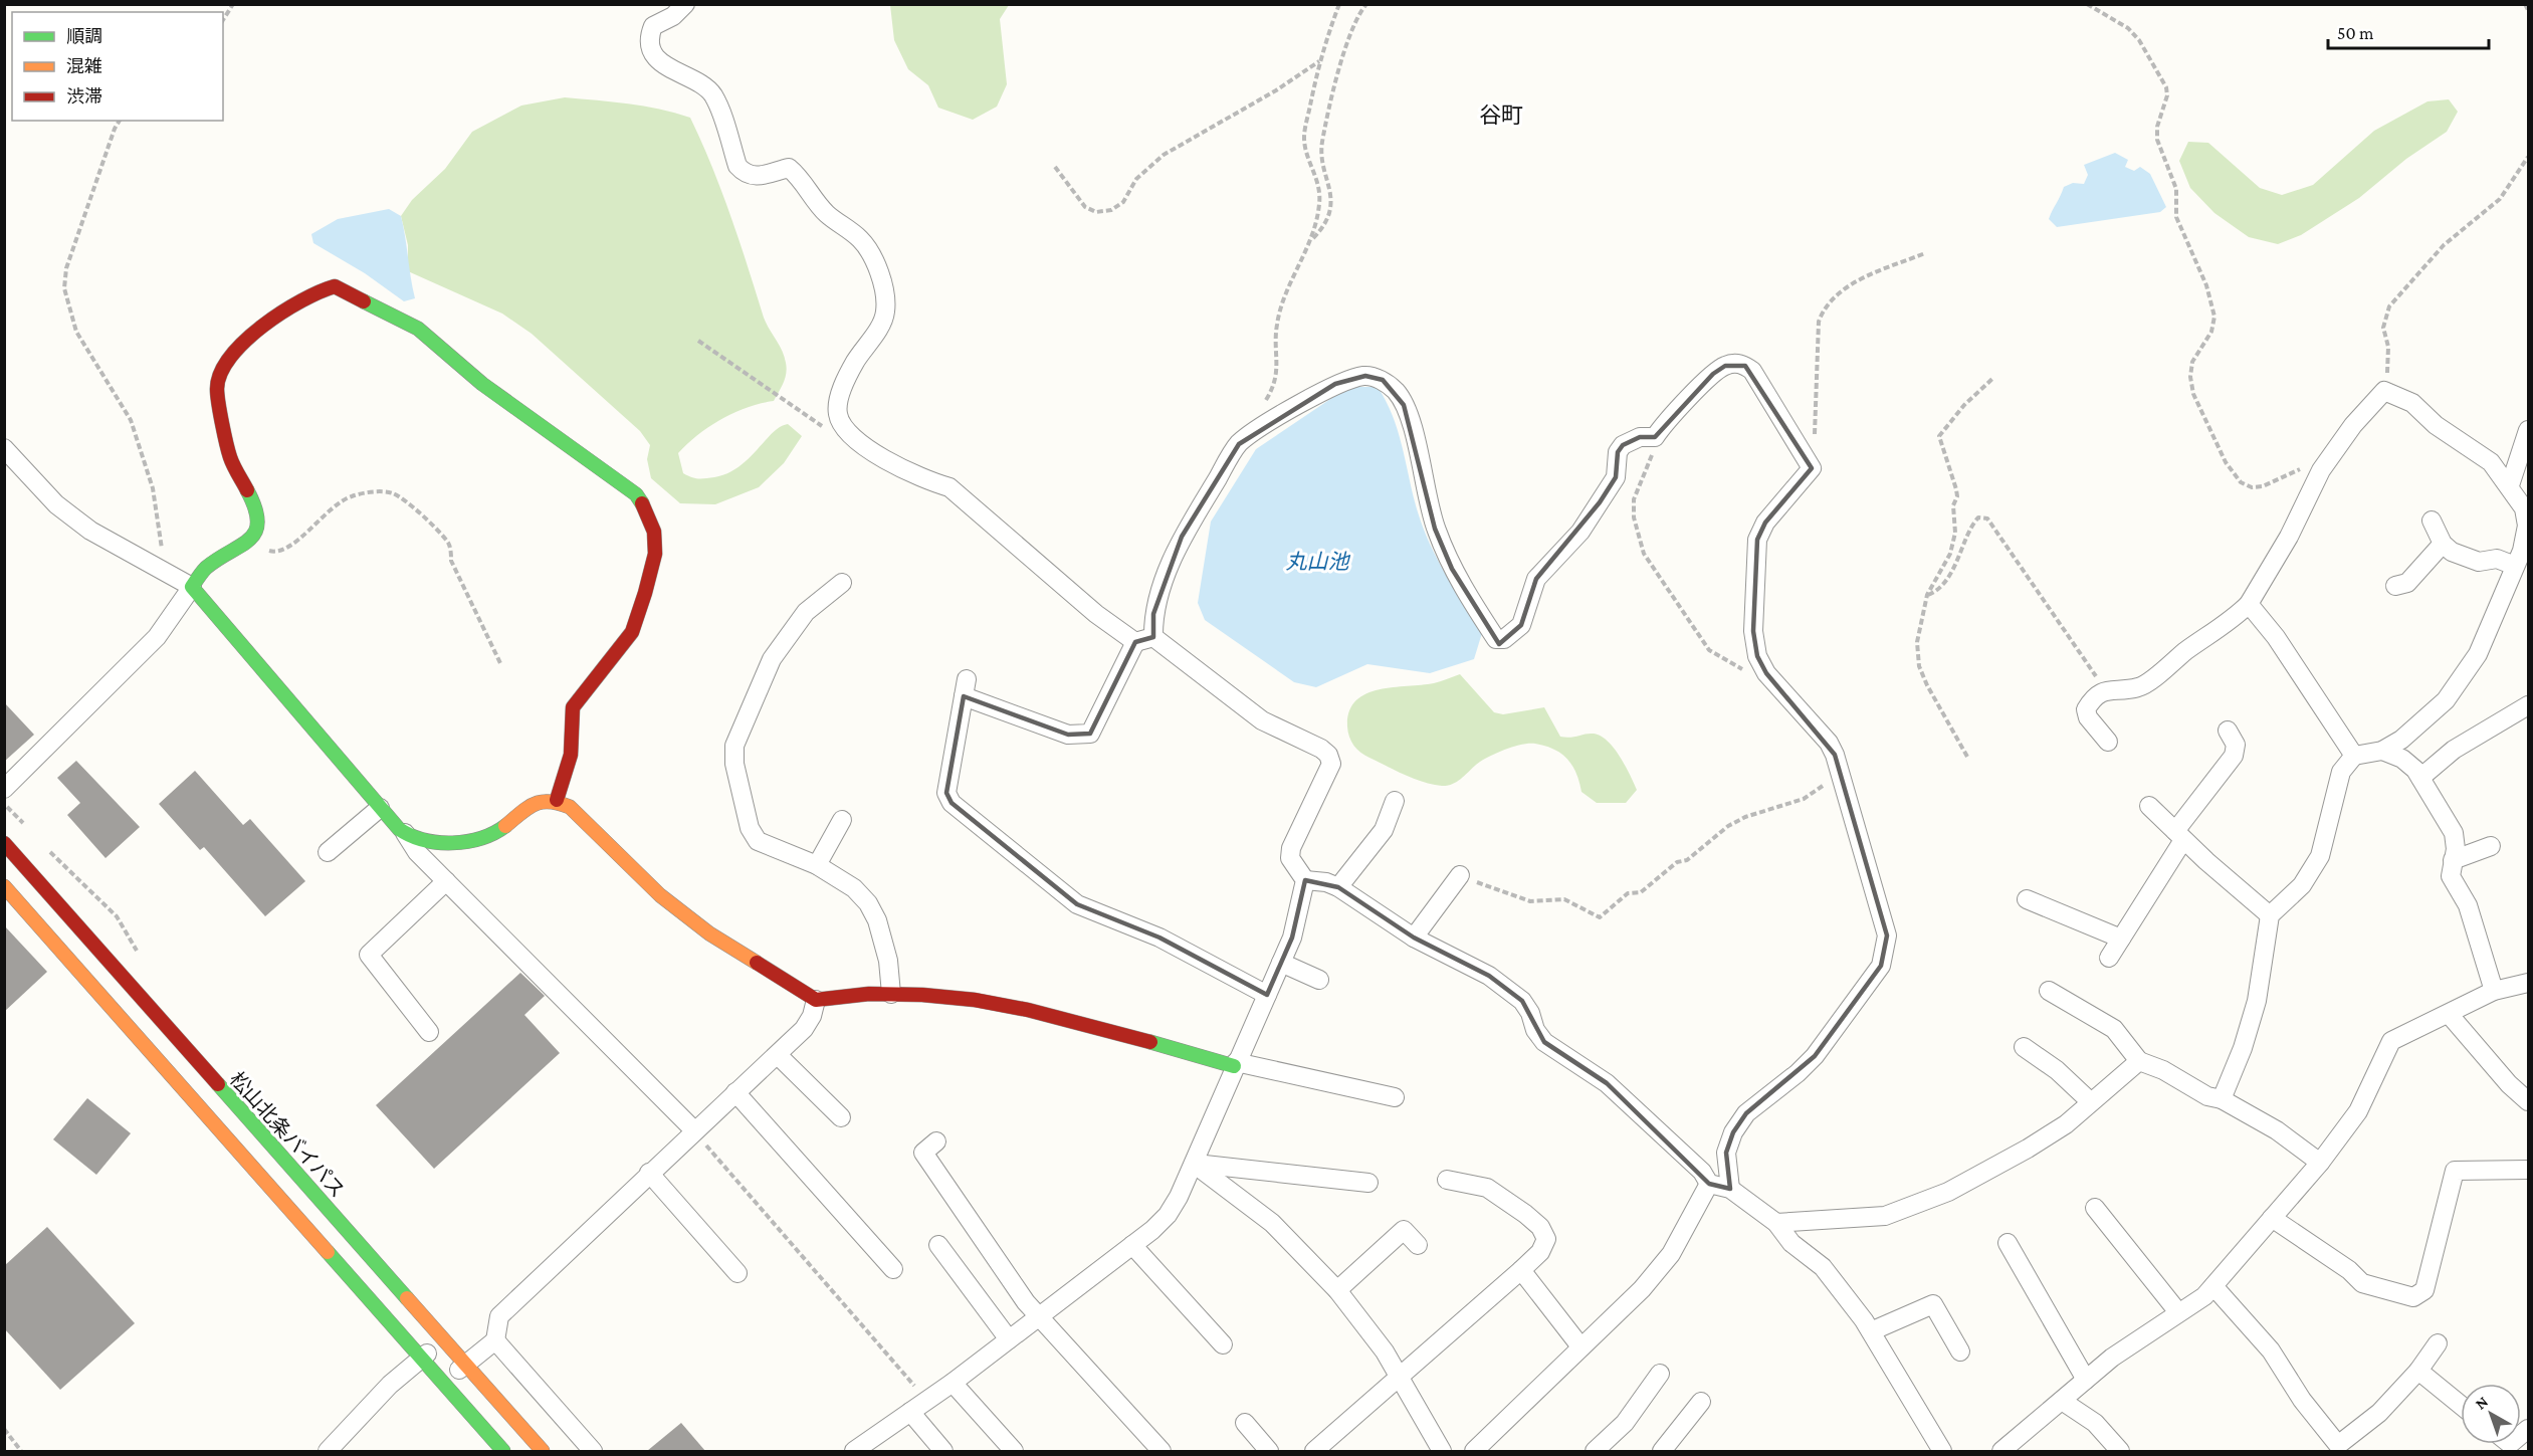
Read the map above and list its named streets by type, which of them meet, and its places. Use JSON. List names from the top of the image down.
{
  "streets": {
    "main road": ["松山北条バイパス"]
  },
  "districts": ["谷町"],
  "water": ["丸山池"],
  "legend": ["順調", "混雑", "渋滞"],
  "scale_bar": "50 m",
  "north": "top left"
}
